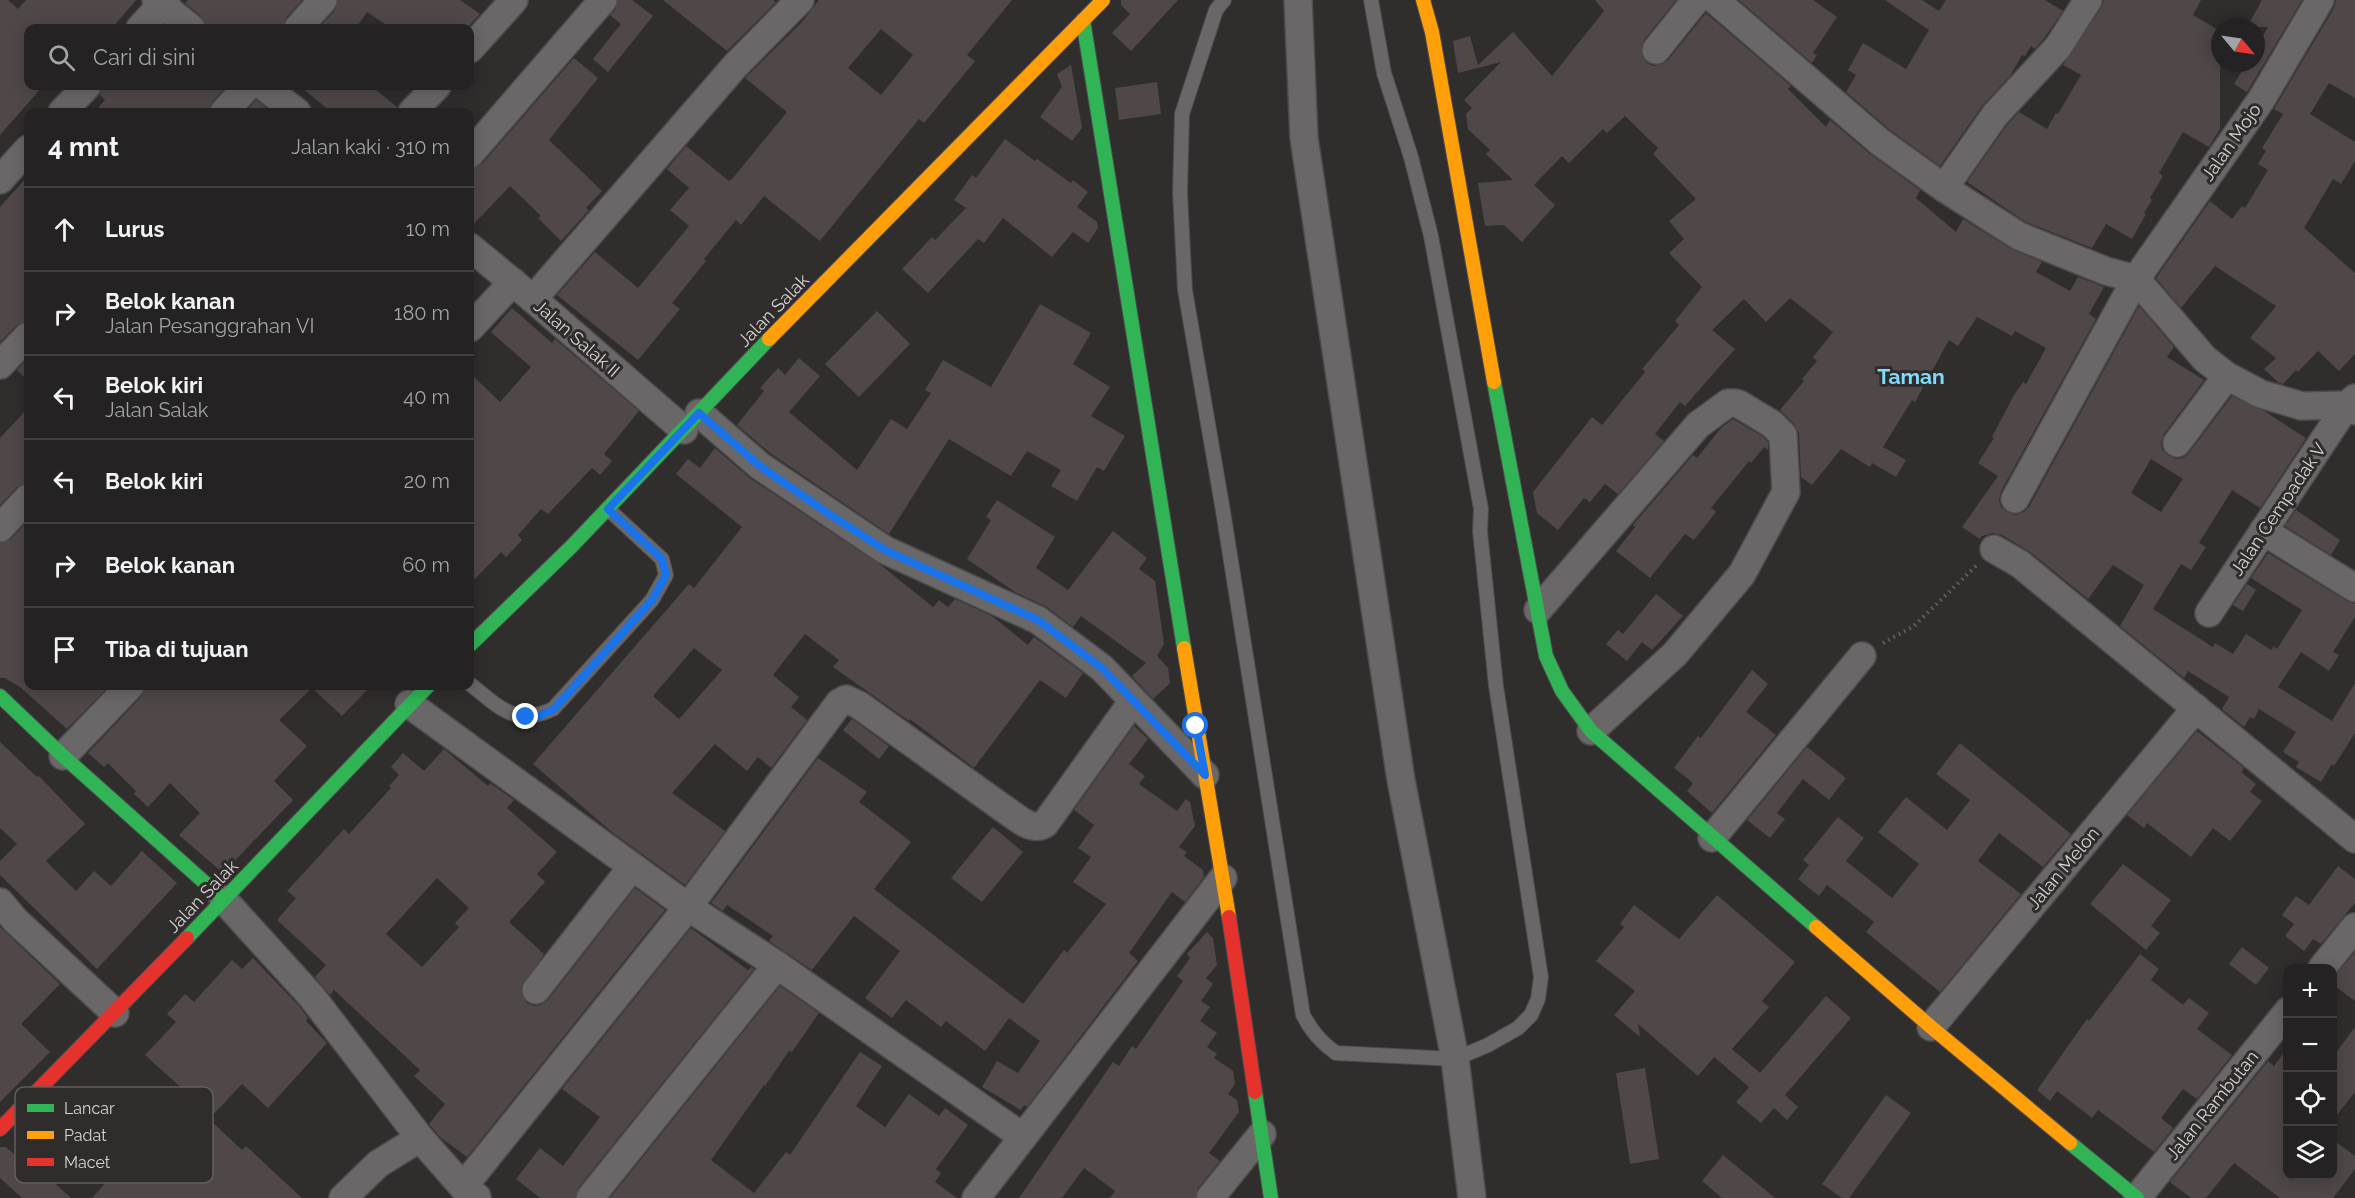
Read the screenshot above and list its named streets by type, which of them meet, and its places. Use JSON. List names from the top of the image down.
{
  "streets": {
    "street": [
      "Jalan Mojo",
      "Jalan Salak",
      "Jalan Salak II",
      "Jalan Cempadak V",
      "Jalan Melon",
      "Jalan Rambutan"
    ]
  },
  "crossings": [
    ["Jalan Salak", "Jalan Salak II"]
  ],
  "districts": ["Taman"],
  "legend": ["Lancar", "Padat", "Macet"],
  "north": "bottom right",
  "page": {
    "search": "Cari di sini",
    "heading": ["4 mnt", "Jalan kaki · 310 m"],
    "list": [
      ["Lurus", "10 m"],
      ["Belok kanan", "Jalan Pesanggrahan VI", "180 m"],
      ["Belok kiri", "Jalan Salak", "40 m"],
      ["Belok kiri", "20 m"],
      ["Belok kanan", "60 m"],
      "Tiba di tujuan"
    ],
    "map_buttons": ["+", "−"]
  }
}
